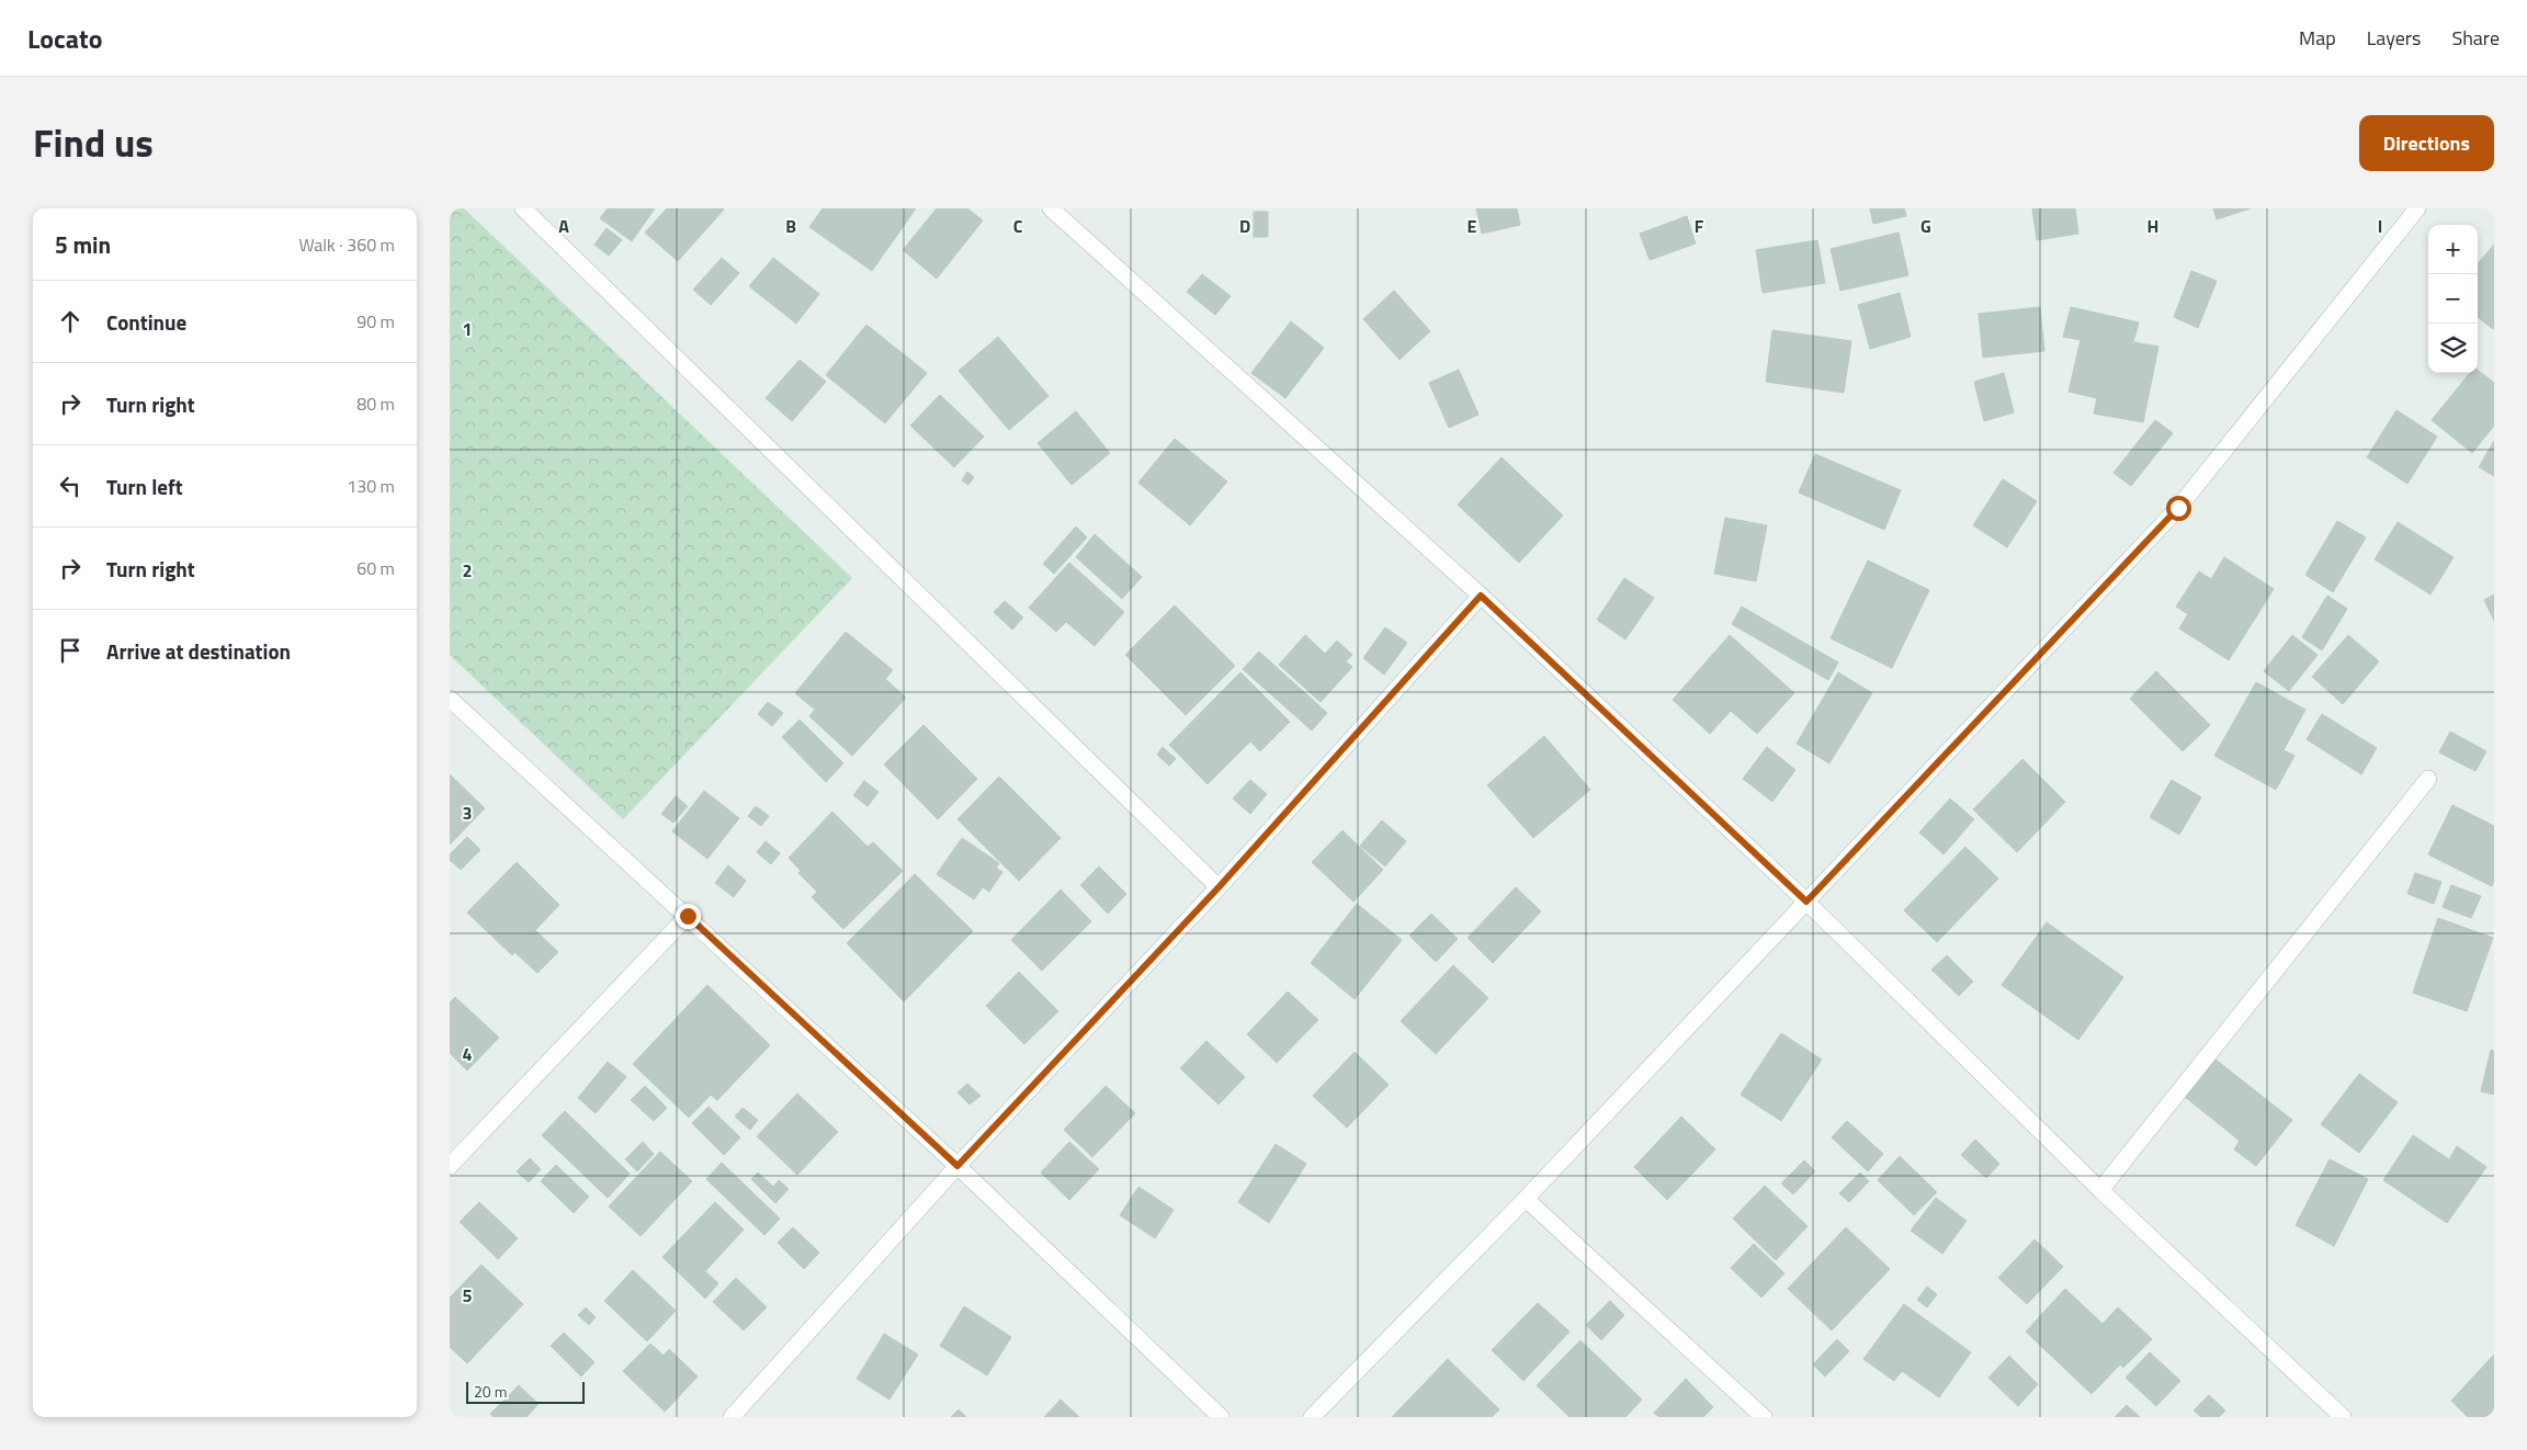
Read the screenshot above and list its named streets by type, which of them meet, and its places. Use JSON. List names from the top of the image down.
{
  "scale_bar": "20 m",
  "page": {
    "header": "Locato",
    "nav": ["Map", "Layers", "Share"],
    "title": "Find us",
    "buttons": "Directions",
    "heading": ["5 min", "Walk · 360 m"],
    "map_buttons": ["+", "−"],
    "list": [
      ["Continue", "90 m"],
      ["Turn right", "80 m"],
      ["Turn left", "130 m"],
      ["Turn right", "60 m"],
      "Arrive at destination"
    ],
    "scale": "20 m"
  },
  "grid": {
    "columns": [
      "A",
      "B",
      "C",
      "D",
      "E",
      "F",
      "G",
      "H",
      "I"
    ],
    "rows": [
      "1",
      "2",
      "3",
      "4",
      "5"
    ]
  }
}
